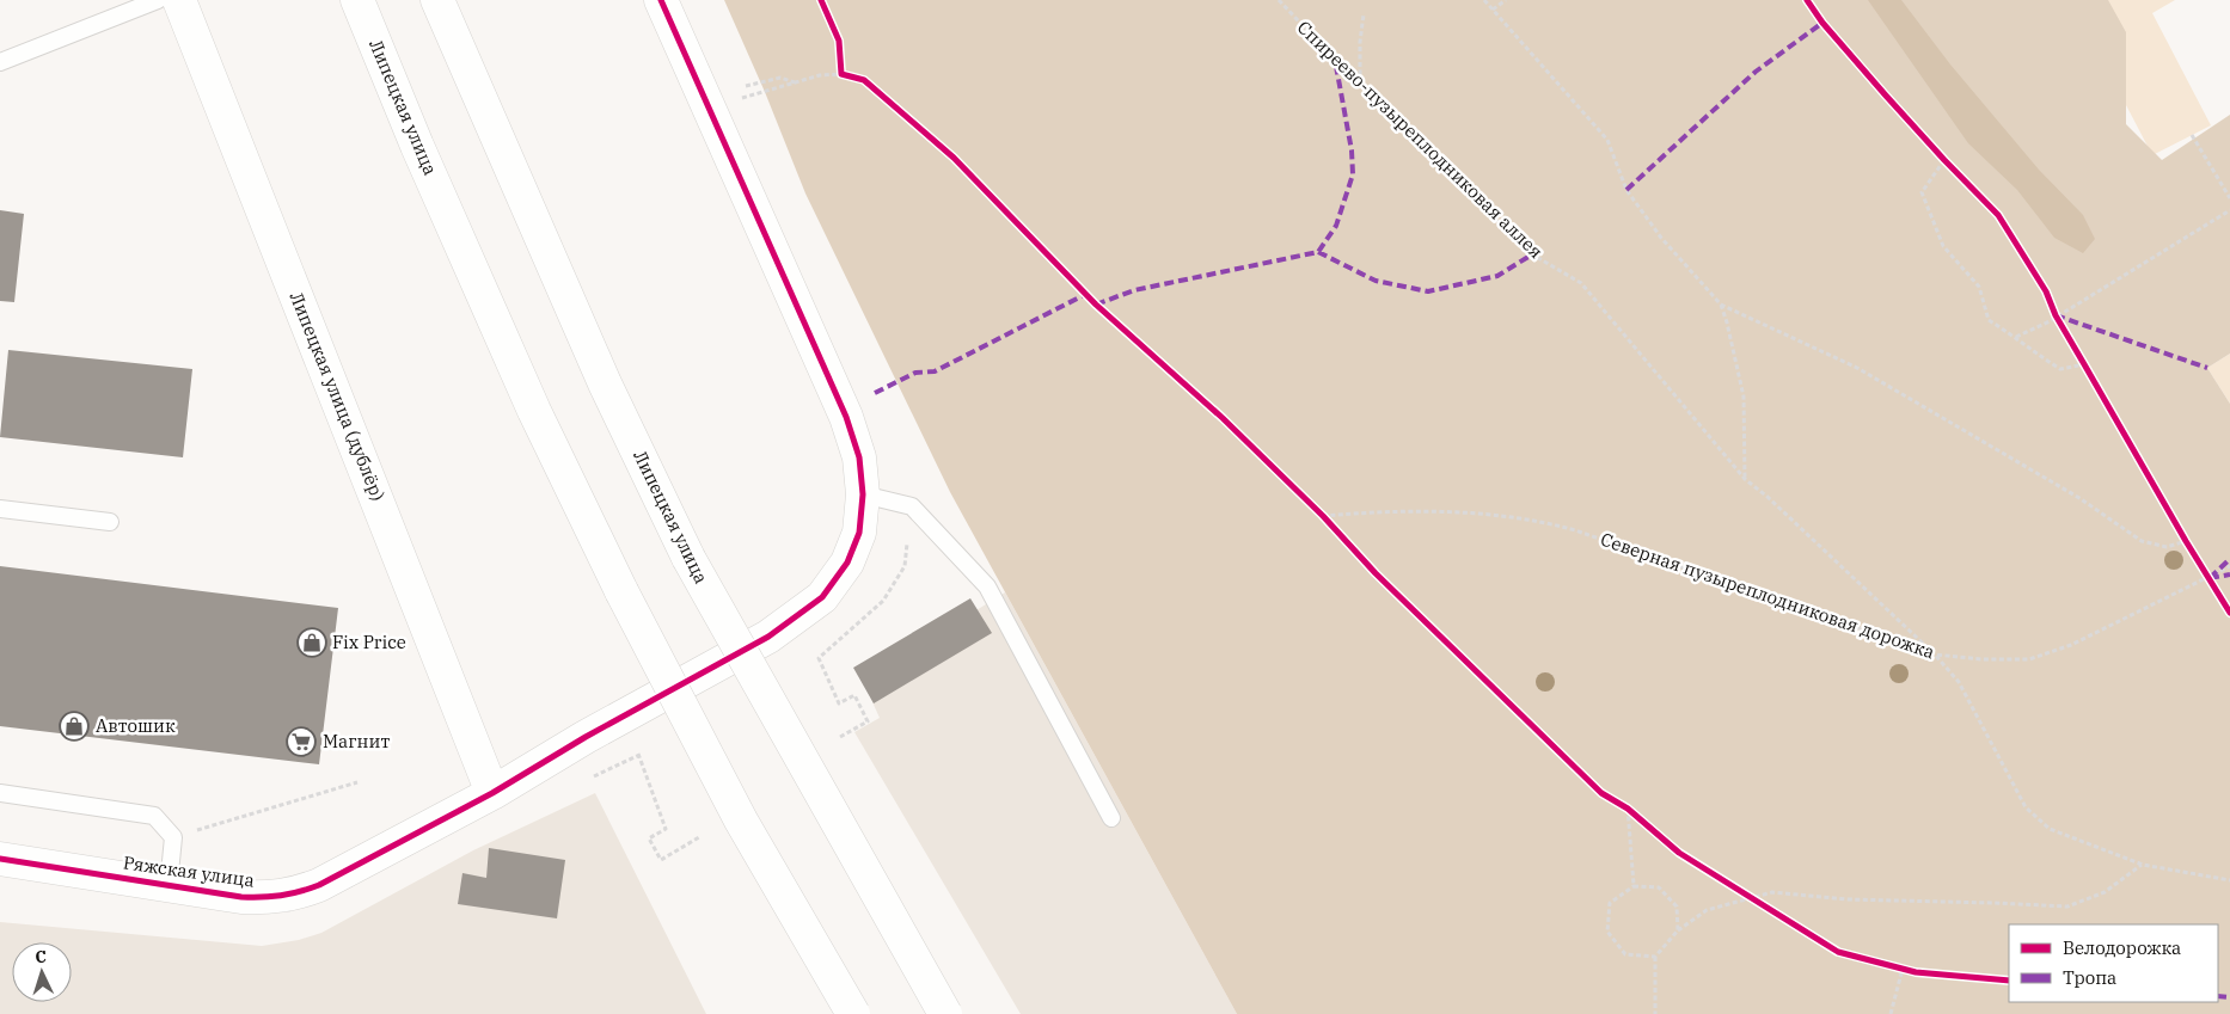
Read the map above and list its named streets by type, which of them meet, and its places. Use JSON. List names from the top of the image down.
{
  "streets": {
    "street": ["Липецкая улица", "Липецкая улица (дублёр)", "Ряжская улица"],
    "path": ["Спиреево-пузыреплодниковая аллея", "Северная пузыреплодниковая дорожка"]
  },
  "crossings": [
    ["Спиреево-пузыреплодниковая аллея", "Северная пузыреплодниковая дорожка"],
    ["Липецкая улица (дублёр)", "Ряжская улица"]
  ],
  "places": {
    "shop": ["Fix Price", "Автошик"],
    "supermarket": ["Магнит"]
  },
  "legend": ["Велодорожка", "Тропа"],
  "north": "top"
}
